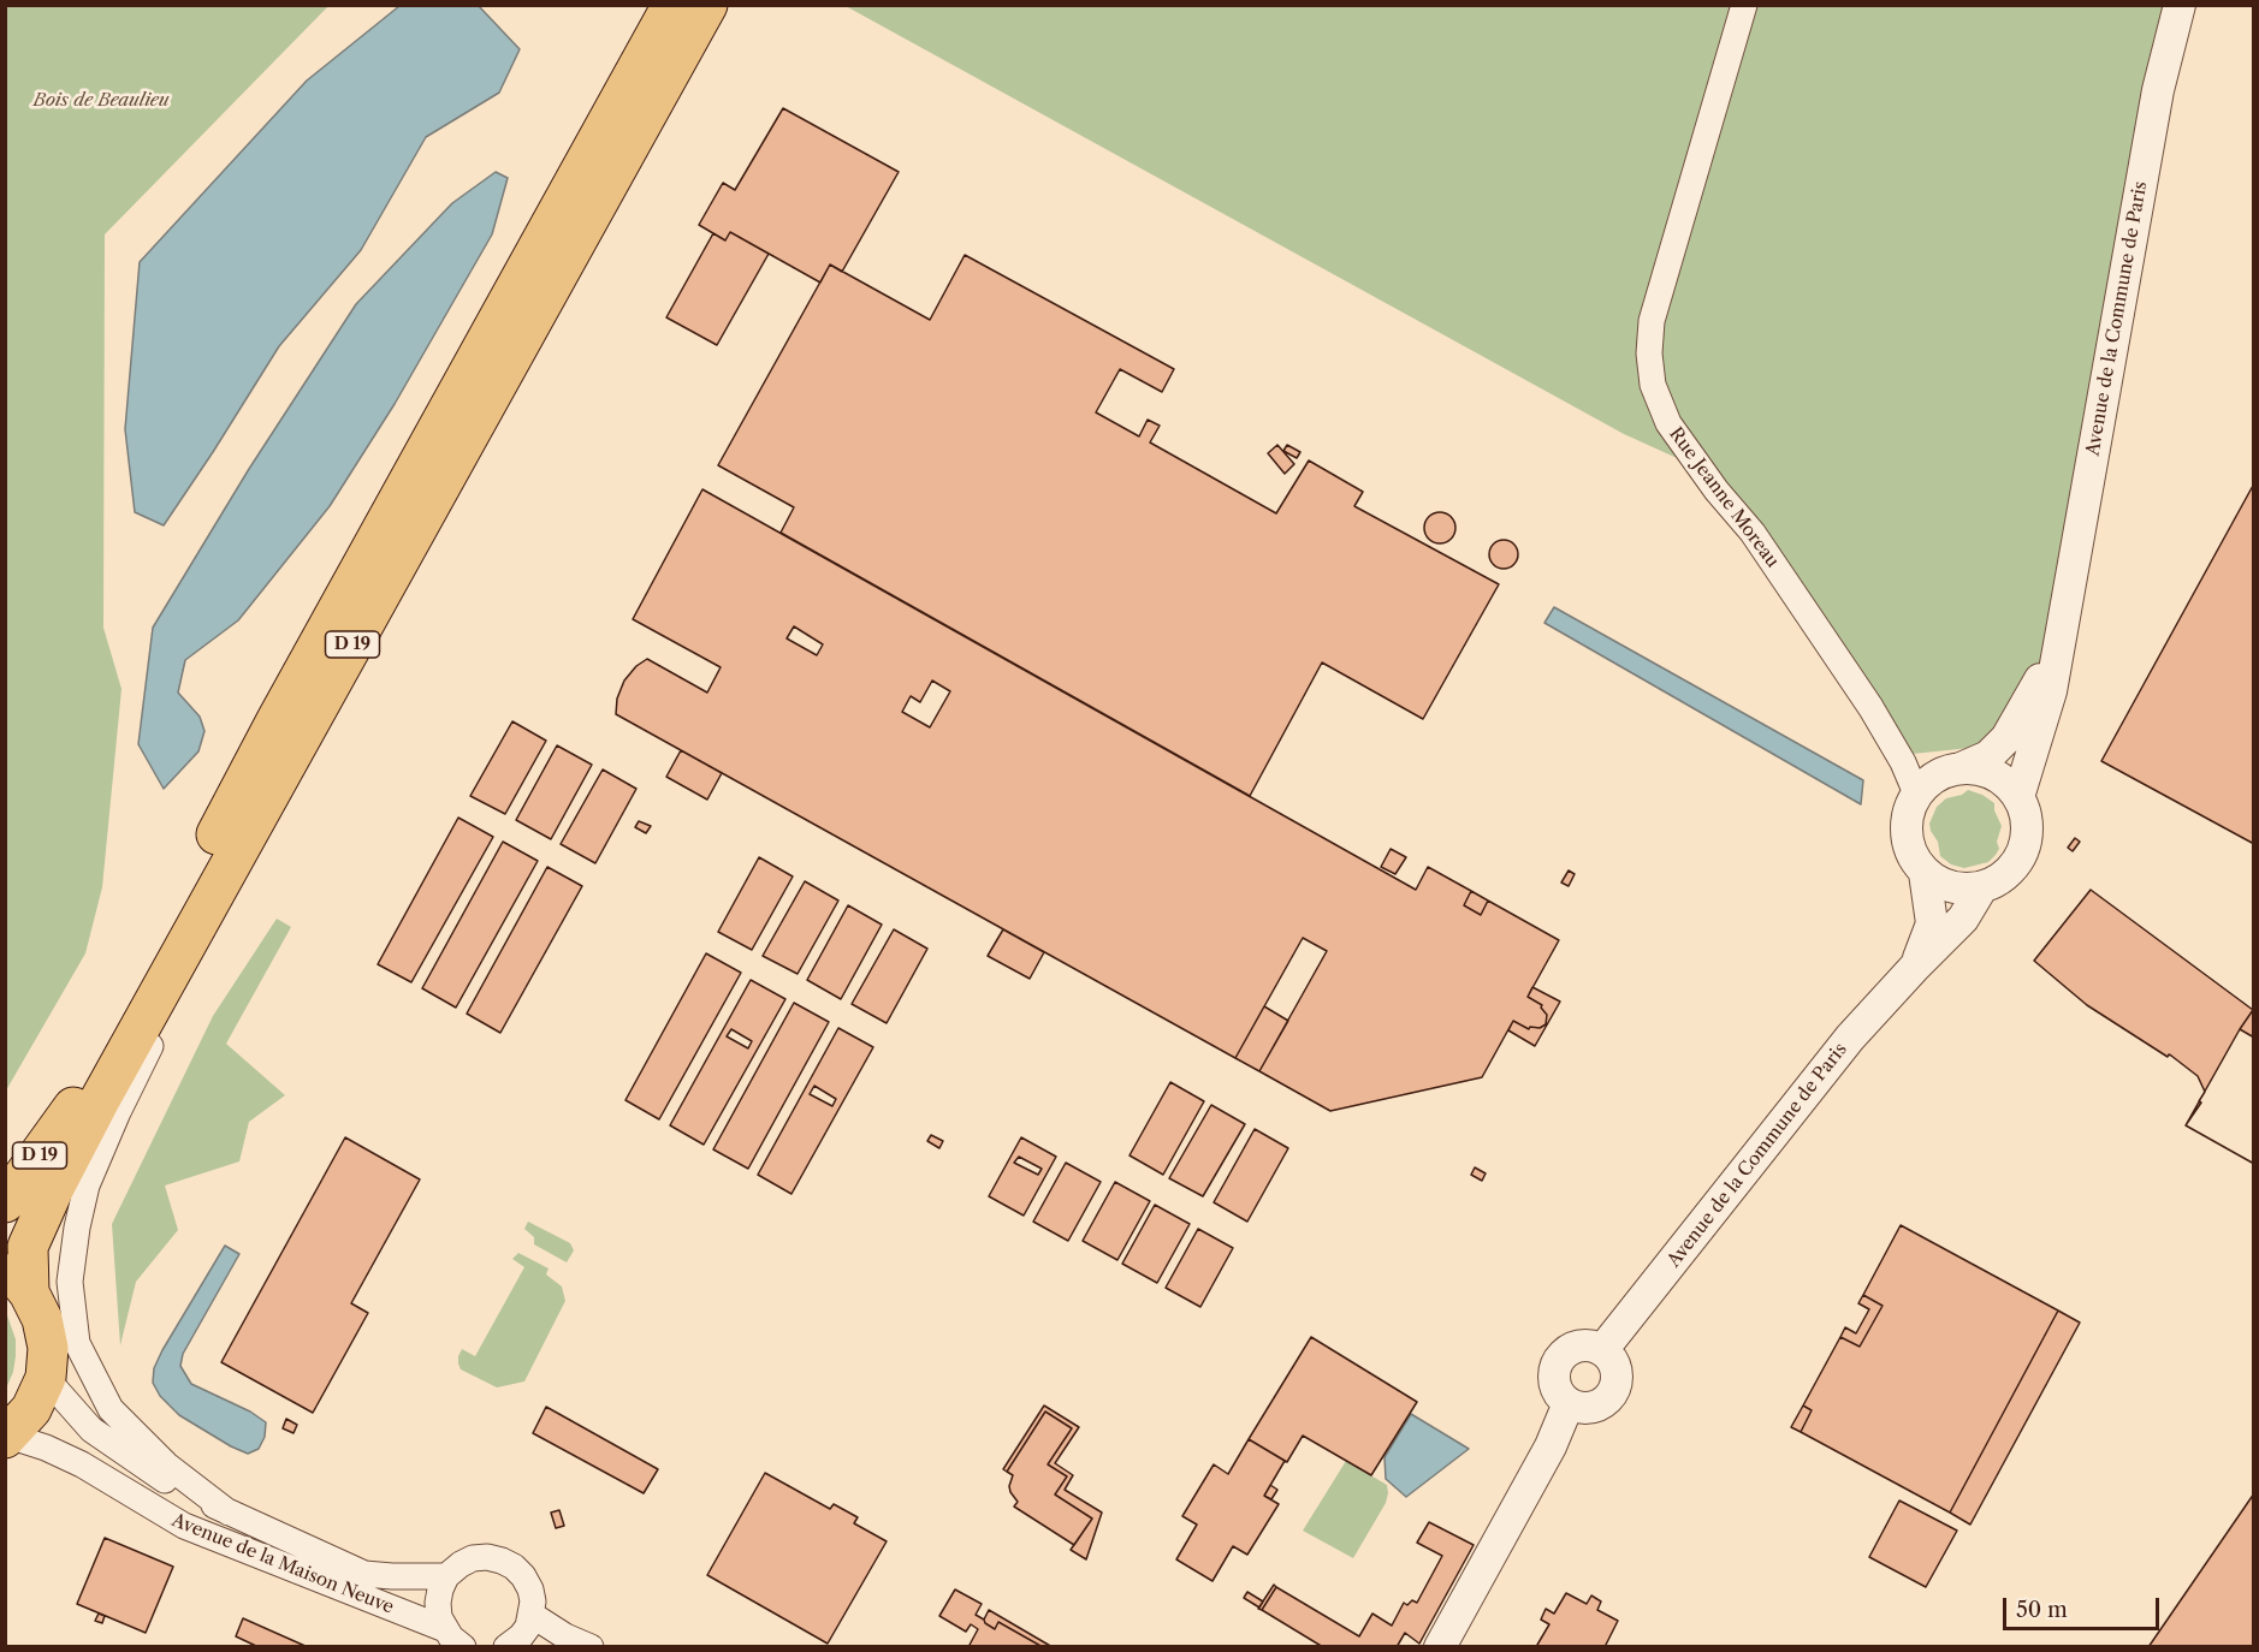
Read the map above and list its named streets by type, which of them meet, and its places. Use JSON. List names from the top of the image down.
{
  "streets": {
    "main road": ["D 19"],
    "street": ["Avenue de la Commune de Paris", "Rue Jeanne Moreau", "Avenue de la Maison Neuve"]
  },
  "crossings": [
    ["Avenue de la Commune de Paris", "Rue Jeanne Moreau"]
  ],
  "parks": ["Bois de Beaulieu"],
  "scale_bar": "50 m"
}
